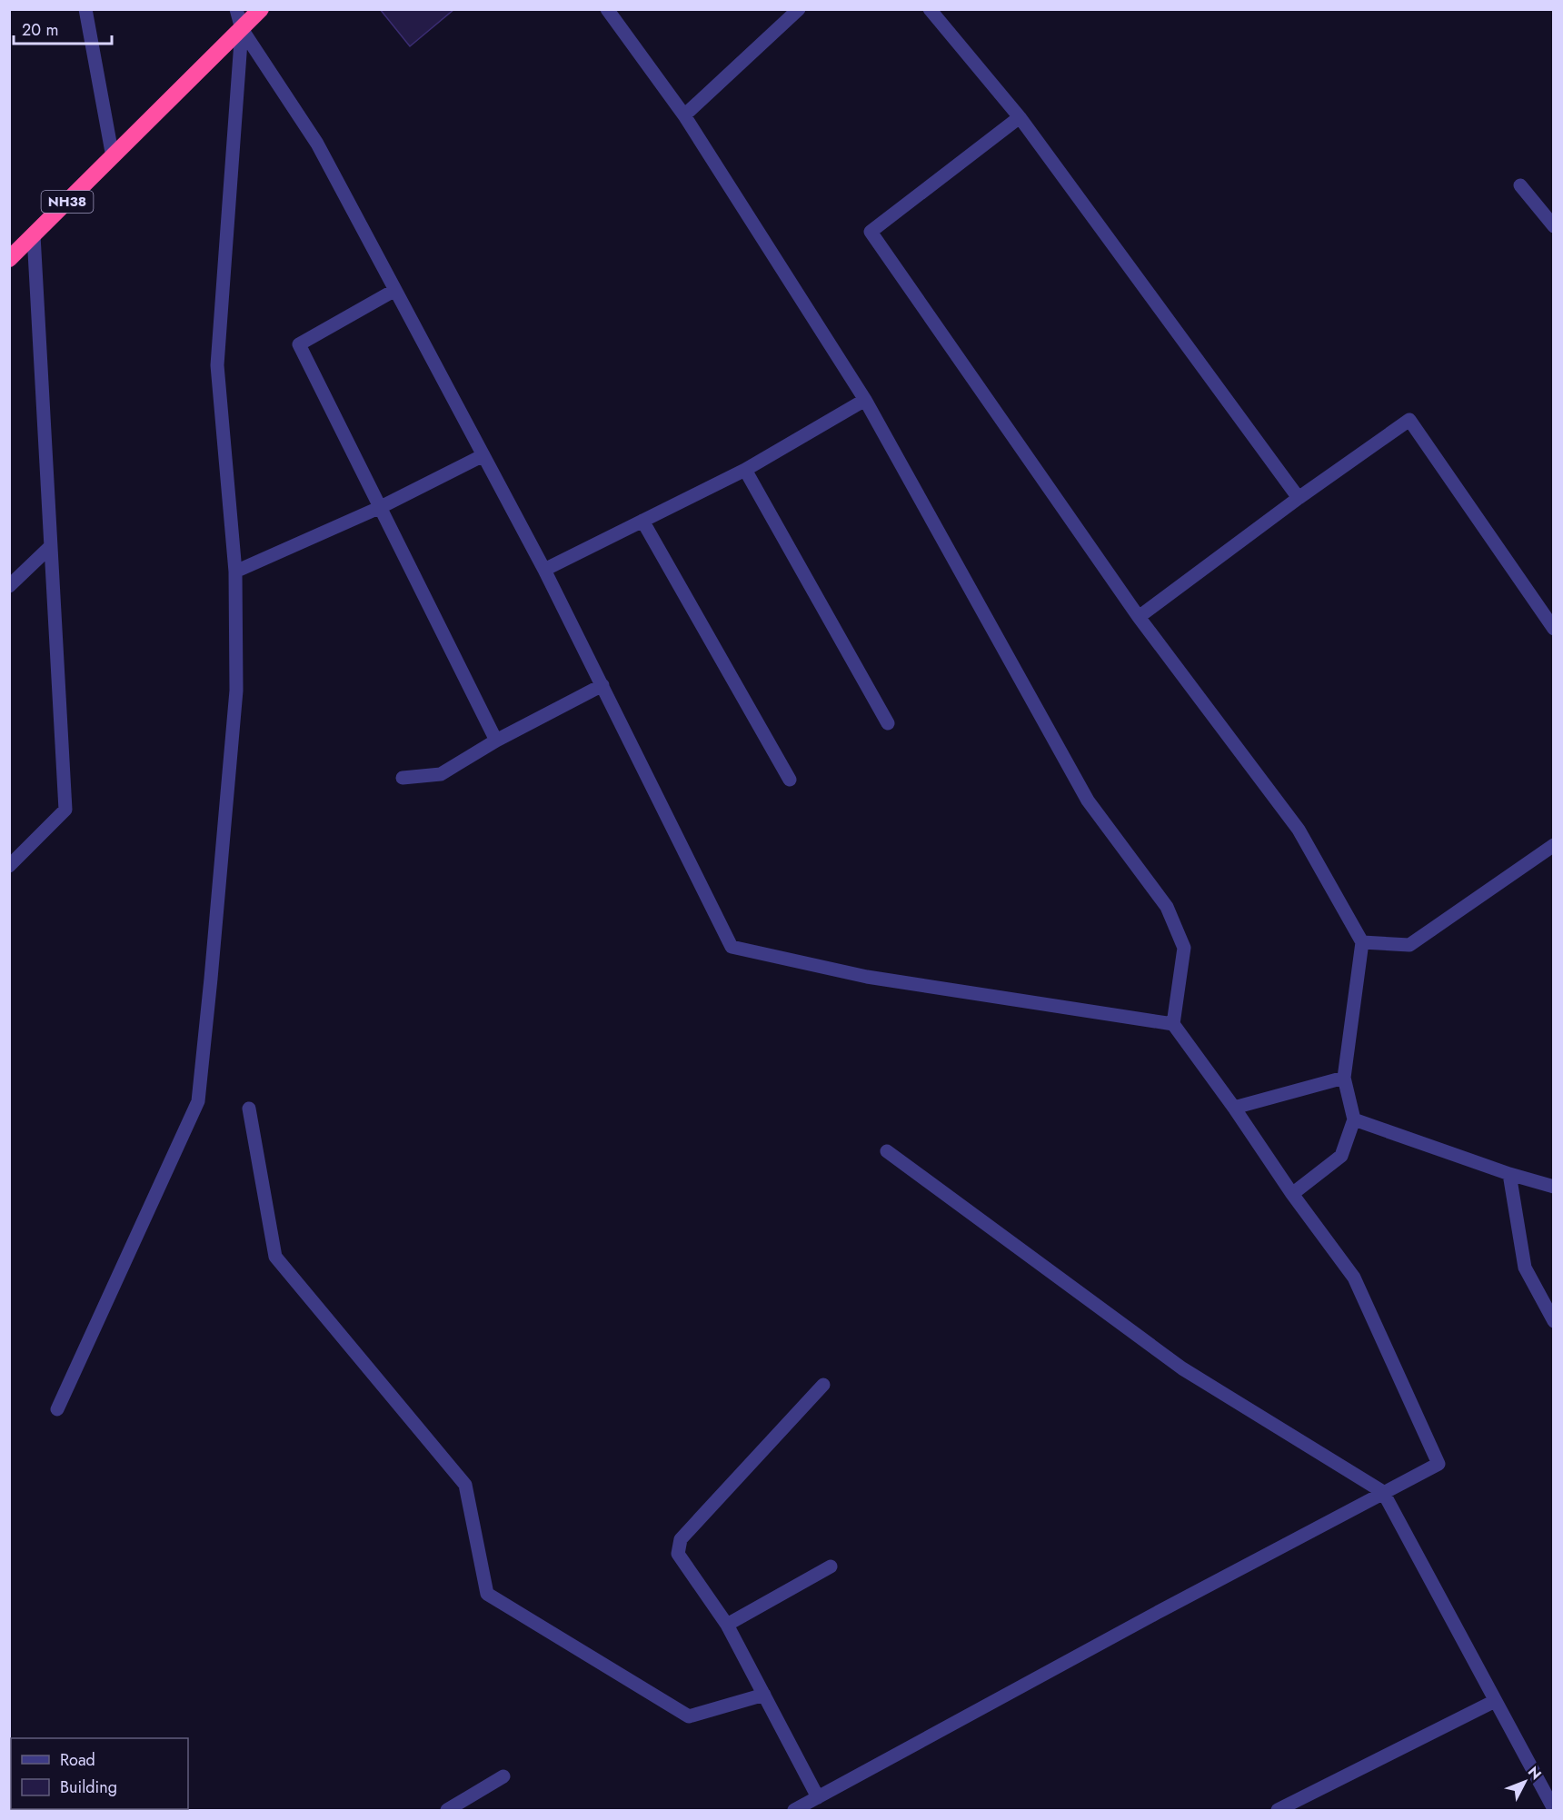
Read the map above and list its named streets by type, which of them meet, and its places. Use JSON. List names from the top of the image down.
{
  "streets": {
    "highway": ["NH38"]
  },
  "legend": ["Road", "Building"],
  "scale_bar": "20 m",
  "north": "top right"
}
